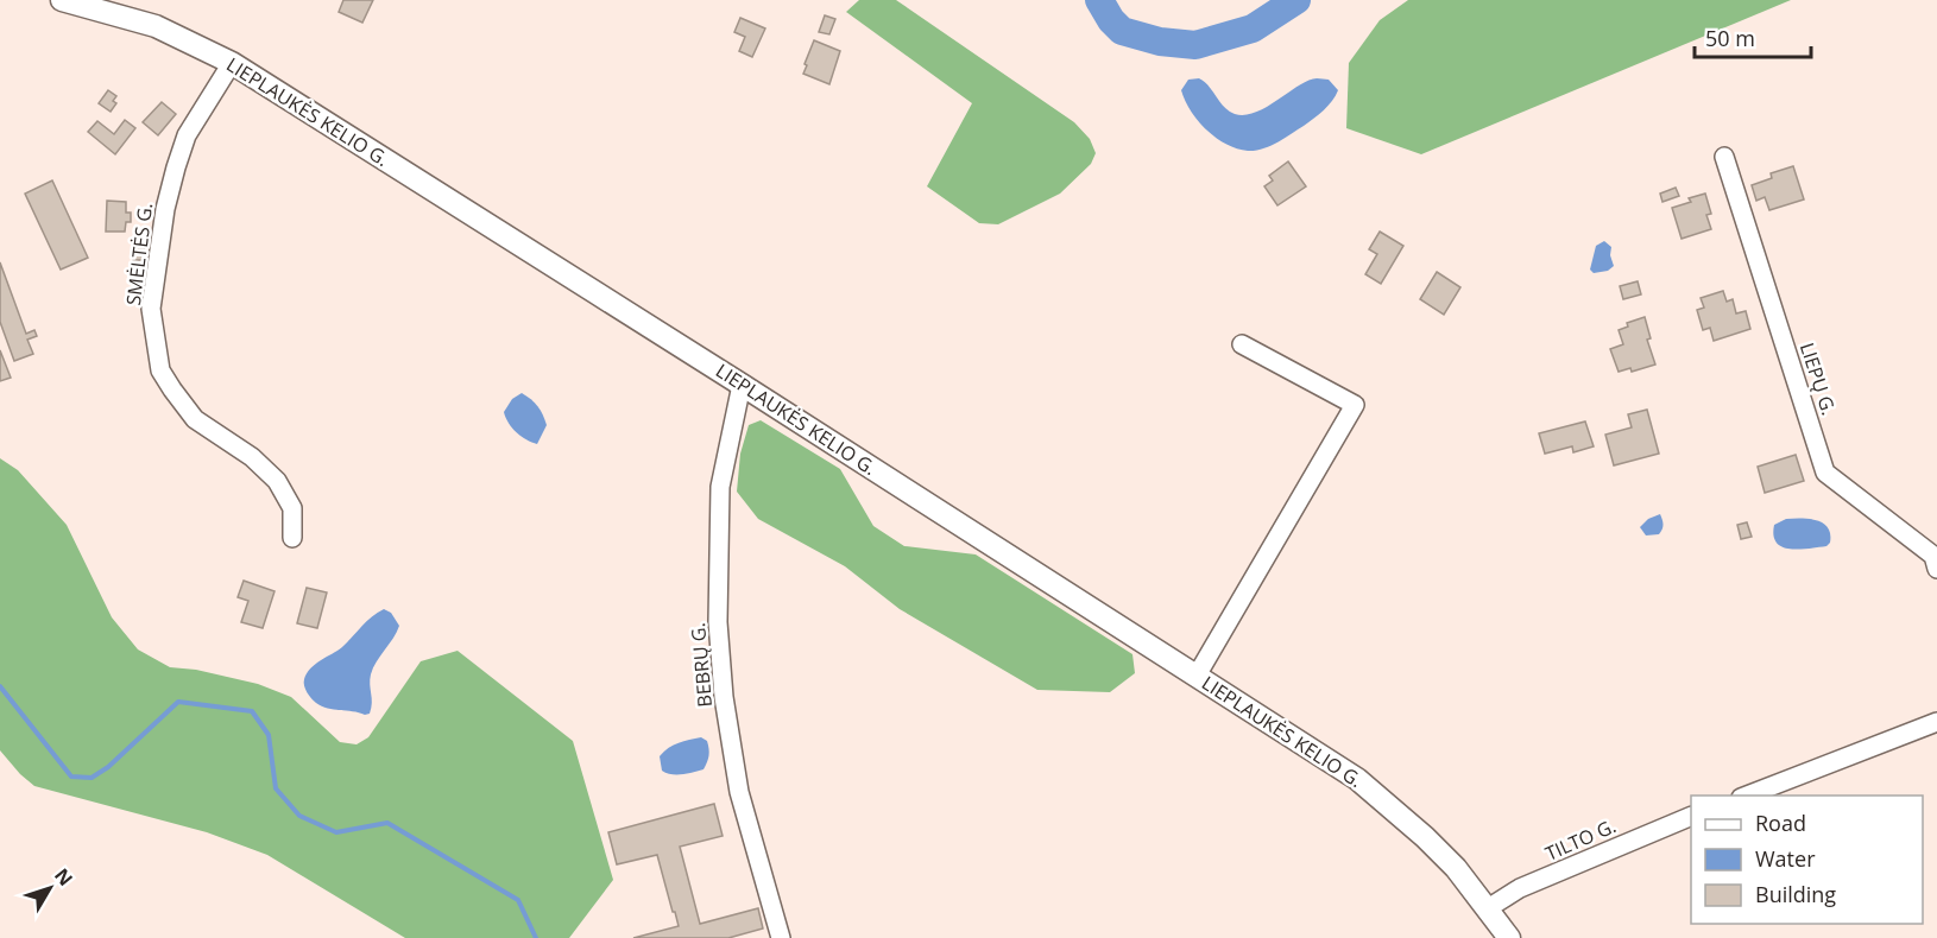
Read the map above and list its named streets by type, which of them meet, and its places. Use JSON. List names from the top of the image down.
{
  "streets": {
    "main road": ["LIEPLAUKĖS KELIO G."],
    "street": [
      "SMĖLTĖS G.",
      "LIEPŲ G.",
      "BEBRŲ G.",
      "TILTO G."
    ]
  },
  "crossings": [
    ["LIEPLAUKĖS KELIO G.", "SMĖLTĖS G."],
    ["LIEPLAUKĖS KELIO G.", "BEBRŲ G."],
    ["LIEPLAUKĖS KELIO G.", "TILTO G."]
  ],
  "legend": ["Road", "Water", "Building"],
  "scale_bar": "50 m",
  "north": "top right"
}
